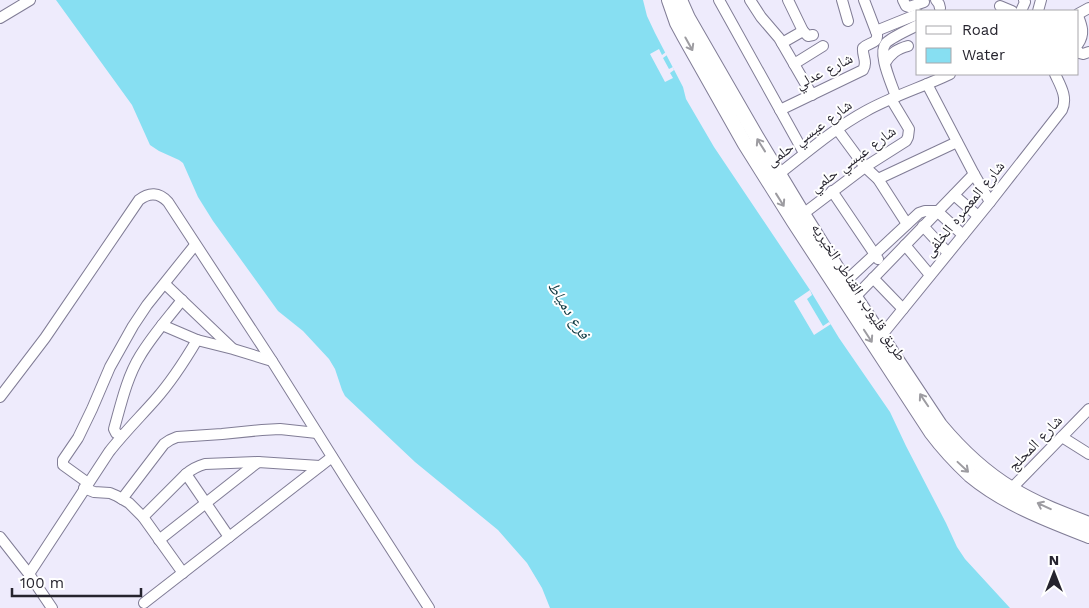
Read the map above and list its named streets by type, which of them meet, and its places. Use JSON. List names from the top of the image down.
{
  "streets": {
    "main road": ["طريق قليوب, القناطر الخيريه"],
    "street": [
      "شارع عدلي",
      "شارع عيسي حلمى",
      "شارع عيسي حلمي",
      "شارع المعصره الخلفى",
      "شارع المحلج"
    ]
  },
  "crossings": [
    ["شارع عيسي حلمى", "شارع عيسي حلمي"],
    ["شارع عيسي حلمى", "طريق قليوب, القناطر الخيريه"],
    ["شارع عيسي حلمي", "طريق قليوب, القناطر الخيريه"],
    ["شارع المعصره الخلفى", "طريق قليوب, القناطر الخيريه"],
    ["طريق قليوب, القناطر الخيريه", "شارع المحلج"]
  ],
  "water": ["فرع دمياط"],
  "legend": ["Road", "Water"],
  "scale_bar": "100 m",
  "north": "top"
}
